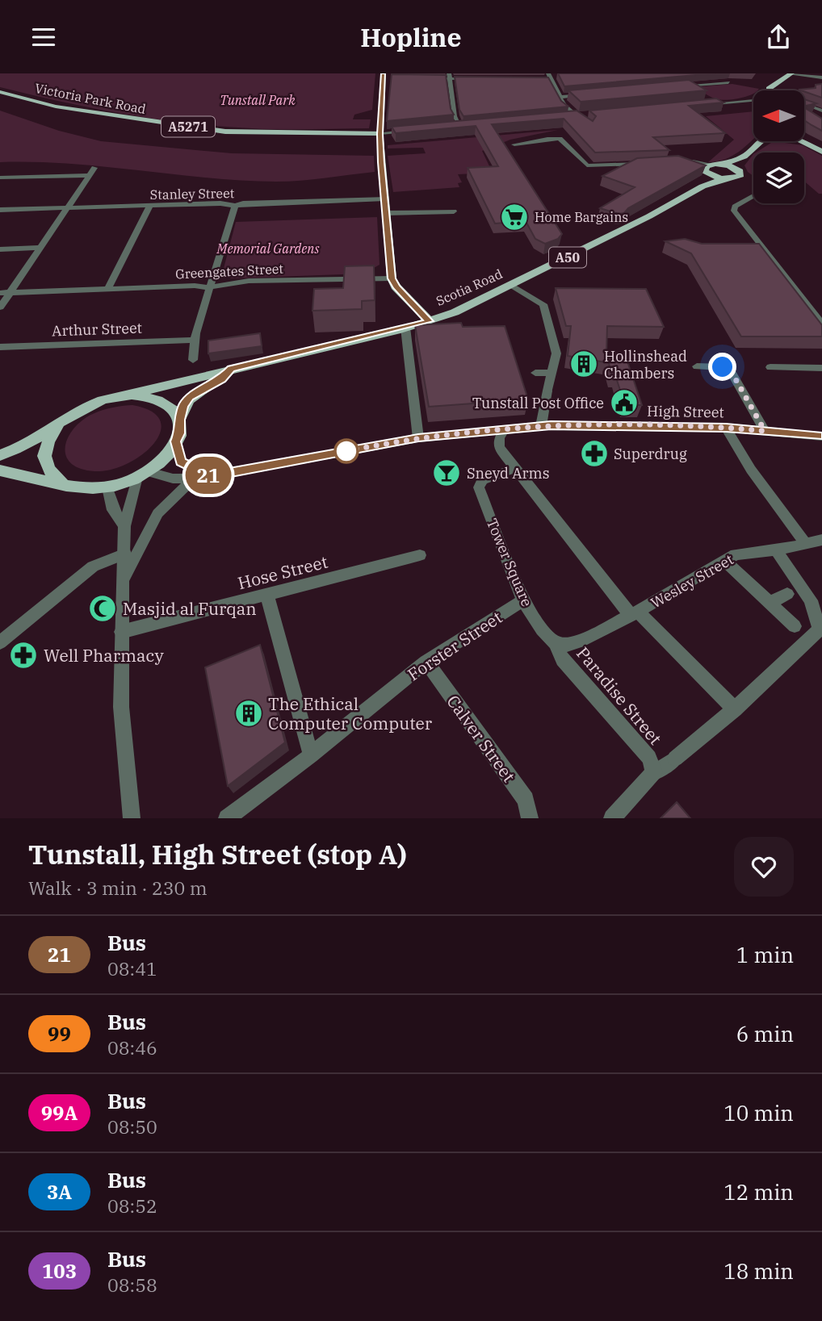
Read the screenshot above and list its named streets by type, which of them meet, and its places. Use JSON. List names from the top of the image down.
{
  "streets": {
    "main road": [
      "Victoria Park Road",
      "A5271",
      "A50",
      "Scotia Road"
    ],
    "street": [
      "Stanley Street",
      "Greengates Street",
      "Arthur Street",
      "High Street",
      "Tower Square",
      "Hose Street",
      "Wesley Street",
      "Forster Street",
      "Paradise Street",
      "Calver Street"
    ]
  },
  "crossings": [
    ["A50", "Scotia Road"],
    ["A50", "High Street"],
    ["Scotia Road", "High Street"],
    ["Tower Square", "Forster Street"],
    ["Tower Square", "Paradise Street"],
    ["Forster Street", "Calver Street"]
  ],
  "parks": ["Tunstall Park", "Memorial Gardens"],
  "places": {
    "supermarket": ["Home Bargains"],
    "building": ["Hollinshead Chambers", "The Ethical Computer Computer"],
    "public building": ["Tunstall Post Office"],
    "pharmacy": ["Superdrug", "Well Pharmacy"],
    "bar": ["Sneyd Arms"],
    "mosque": ["Masjid al Furqan"]
  },
  "lines": ["bus line 21"],
  "north": "left",
  "page": {
    "header": "Hopline",
    "on_map": "21",
    "heading": ["Tunstall, High Street (stop A)", "Walk · 3 min · 230 m"],
    "list": [
      {
        "mark": "21",
        "name": "Bus",
        "note": "08:41",
        "value": "1 min"
      },
      {
        "mark": "99",
        "name": "Bus",
        "note": "08:46",
        "value": "6 min"
      },
      {
        "mark": "99A",
        "name": "Bus",
        "note": "08:50",
        "value": "10 min"
      },
      {
        "mark": "3A",
        "name": "Bus",
        "note": "08:52",
        "value": "12 min"
      },
      {
        "mark": "103",
        "name": "Bus",
        "note": "08:58",
        "value": "18 min"
      }
    ]
  }
}
